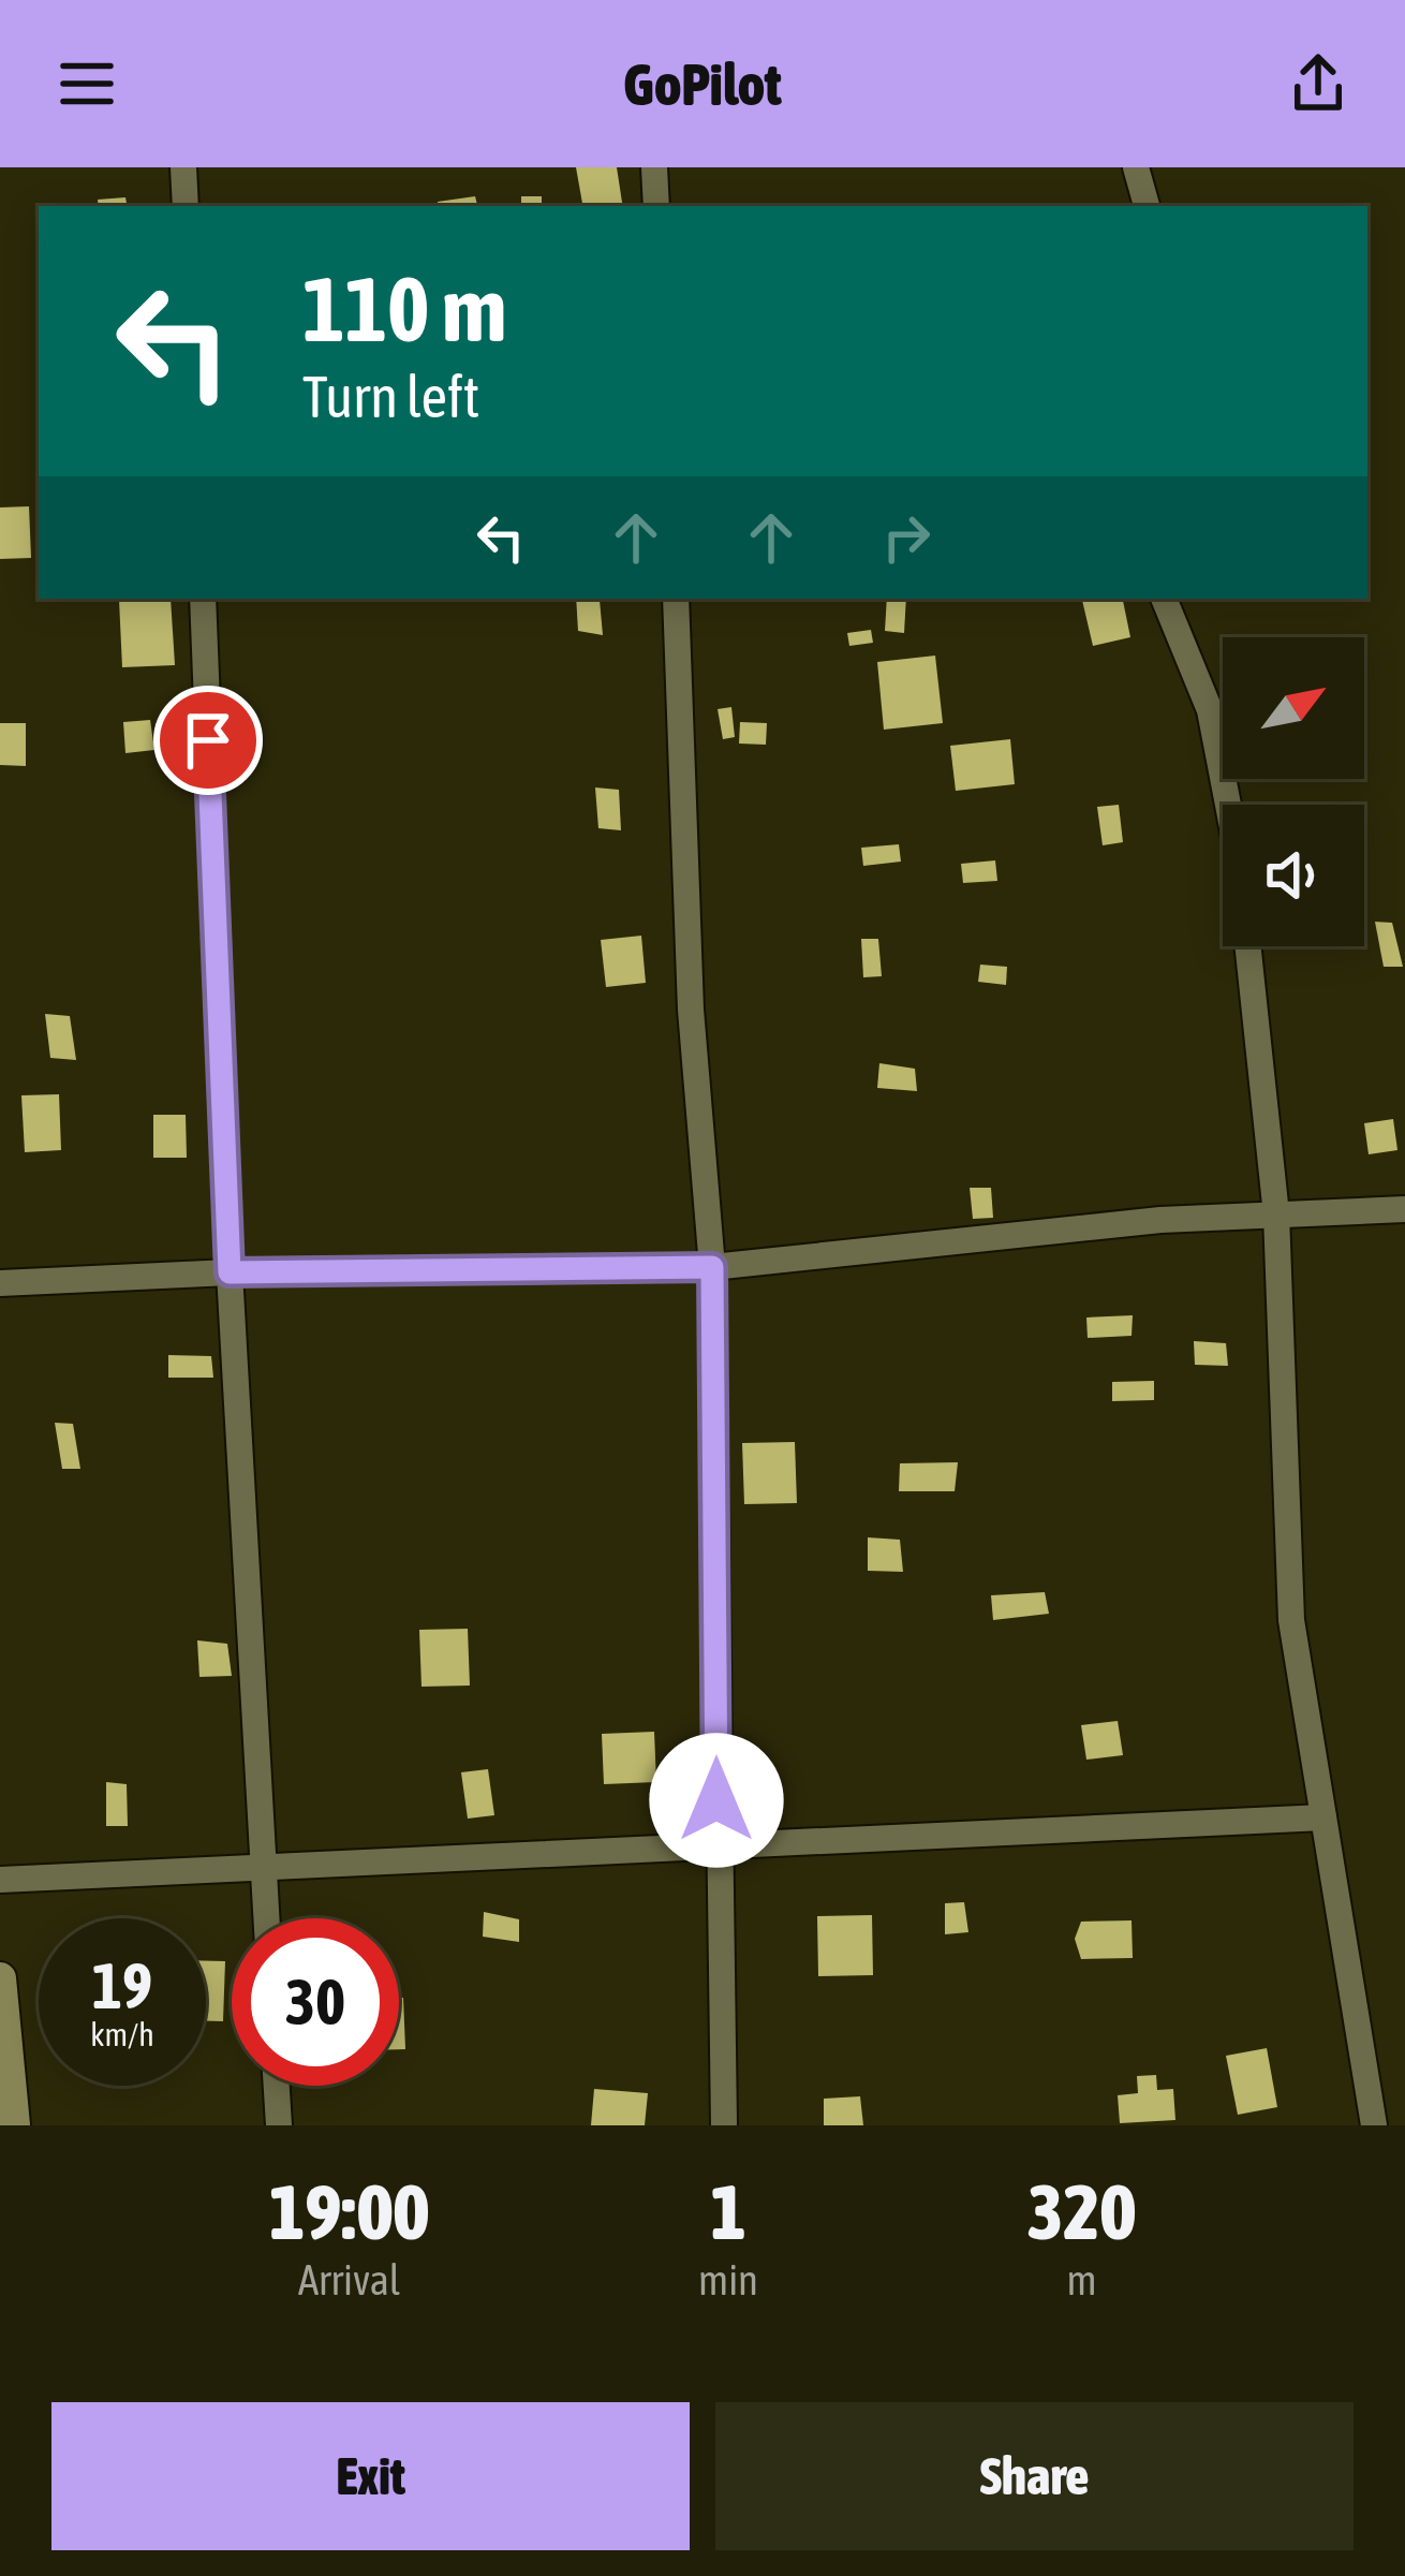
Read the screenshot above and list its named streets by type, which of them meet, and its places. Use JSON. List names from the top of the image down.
{
  "north": "top right",
  "page": {
    "header": "GoPilot",
    "turn": ["110 m", "Turn left"],
    "speed": "19 km/h",
    "limit": "30",
    "eta": [
      "19:00",
      "Arrival",
      "1",
      "min",
      "320",
      "m"
    ],
    "buttons": ["Exit", "Share"]
  }
}
